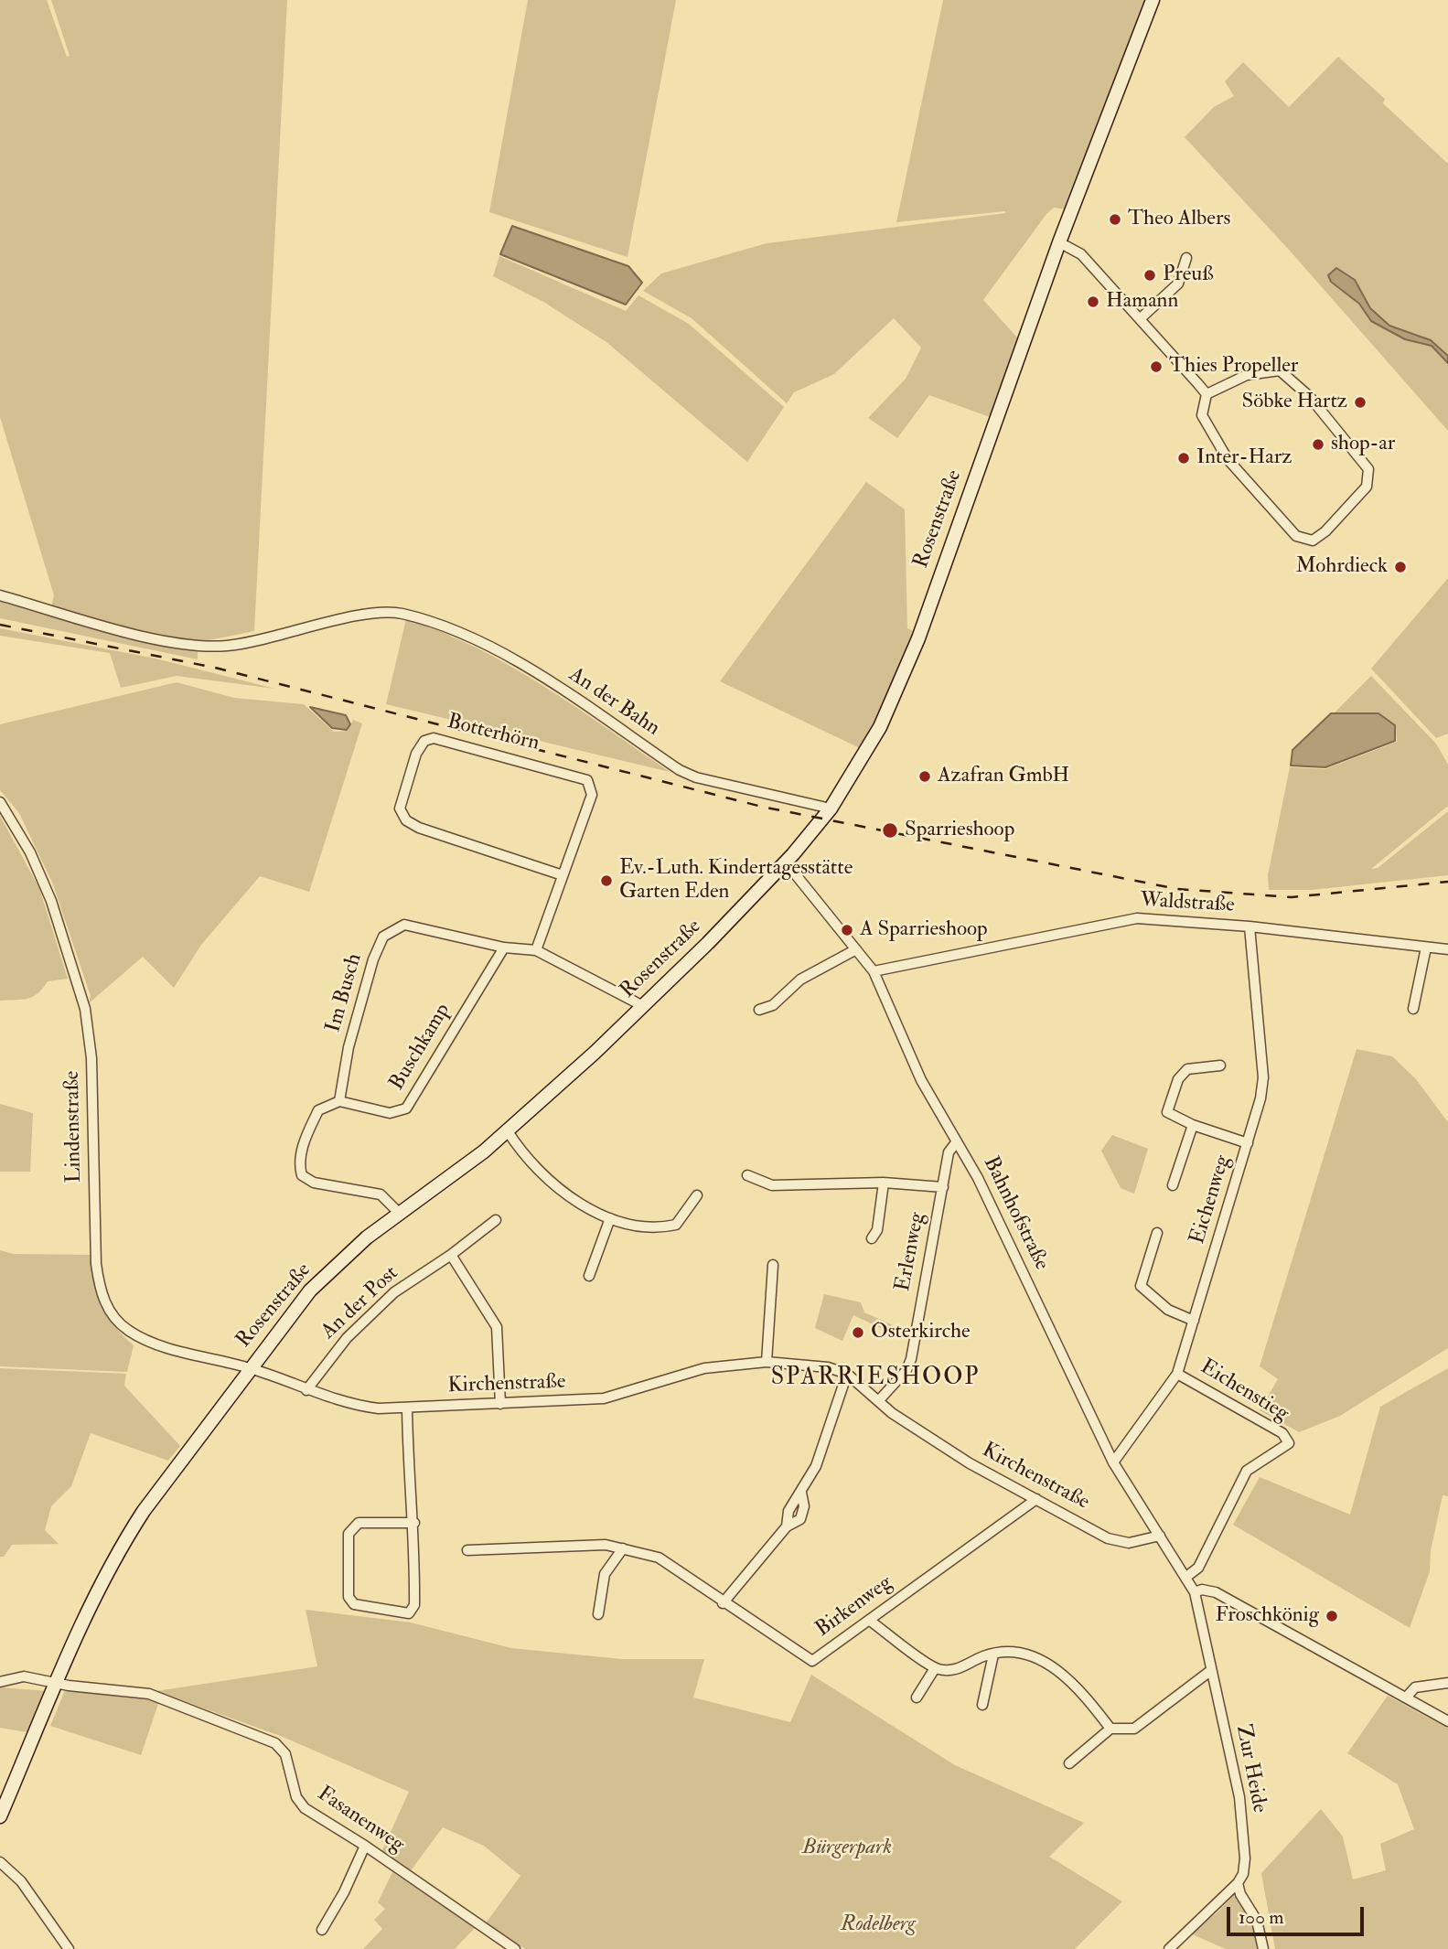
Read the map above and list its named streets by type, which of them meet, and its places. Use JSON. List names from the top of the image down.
{
  "streets": {
    "main road": ["Rosenstraße"],
    "street": [
      "An der Bahn",
      "Botterhörn",
      "Waldstraße",
      "Im Busch",
      "Buschkamp",
      "Lindenstraße",
      "Eichenweg",
      "Bahnhofstraße",
      "Erlenweg",
      "An der Post",
      "Kirchenstraße",
      "Eichenstieg",
      "Birkenweg",
      "Zur Heide",
      "Fasanenweg"
    ]
  },
  "crossings": [
    ["Rosenstraße", "An der Bahn"],
    ["Rosenstraße", "Im Busch"],
    ["Rosenstraße", "Lindenstraße"],
    ["Rosenstraße", "Bahnhofstraße"],
    ["Rosenstraße", "Kirchenstraße"],
    ["Rosenstraße", "Fasanenweg"],
    ["Botterhörn", "Im Busch"],
    ["Waldstraße", "Eichenweg"],
    ["Waldstraße", "Bahnhofstraße"],
    ["Im Busch", "Buschkamp"],
    ["Lindenstraße", "Kirchenstraße"],
    ["Eichenweg", "Bahnhofstraße"],
    ["Eichenweg", "Eichenstieg"],
    ["Bahnhofstraße", "Erlenweg"],
    ["Bahnhofstraße", "Kirchenstraße"],
    ["Bahnhofstraße", "Eichenstieg"],
    ["Bahnhofstraße", "Zur Heide"],
    ["Erlenweg", "Kirchenstraße"],
    ["An der Post", "Kirchenstraße"],
    ["Kirchenstraße", "Birkenweg"]
  ],
  "districts": ["SPARRIESHOOP"],
  "parks": ["Bürgerpark", "Rodelberg"],
  "places": [
    "Theo Albers",
    "Preuß",
    "Hamann",
    "Thies Propeller",
    "Söbke Hartz",
    "shop-ar",
    "Inter-Harz",
    "Mohrdieck",
    "Azafran GmbH",
    "Sparrieshoop",
    "Ev.-Luth. Kindertagesstätte Garten Eden",
    "A Sparrieshoop",
    "Osterkirche",
    "Froschkönig"
  ],
  "scale_bar": "100 m"
}
